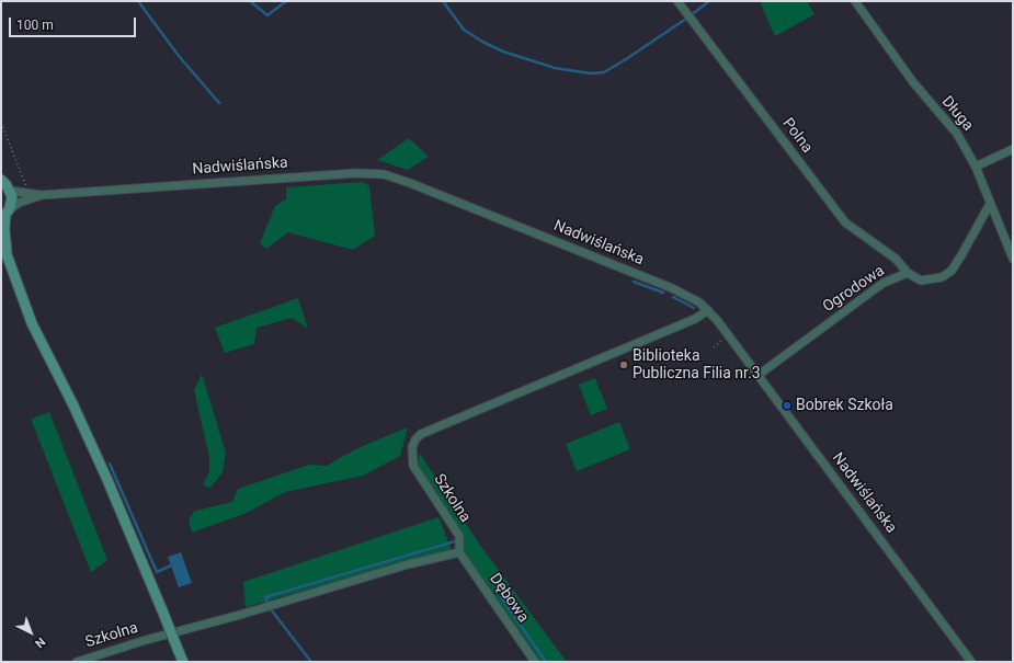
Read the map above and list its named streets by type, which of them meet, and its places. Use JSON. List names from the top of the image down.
{
  "streets": {
    "street": [
      "Długa",
      "Polna",
      "Nadwiślańska",
      "Ogrodowa",
      "Szkolna",
      "Dębowa"
    ]
  },
  "crossings": [
    ["Długa", "Ogrodowa"],
    ["Polna", "Ogrodowa"],
    ["Nadwiślańska", "Ogrodowa"],
    ["Nadwiślańska", "Szkolna"],
    ["Szkolna", "Dębowa"]
  ],
  "places": ["Biblioteka Publiczna Filia nr.3", "Bobrek Szkoła"],
  "scale_bar": "100 m",
  "north": "bottom right"
}
